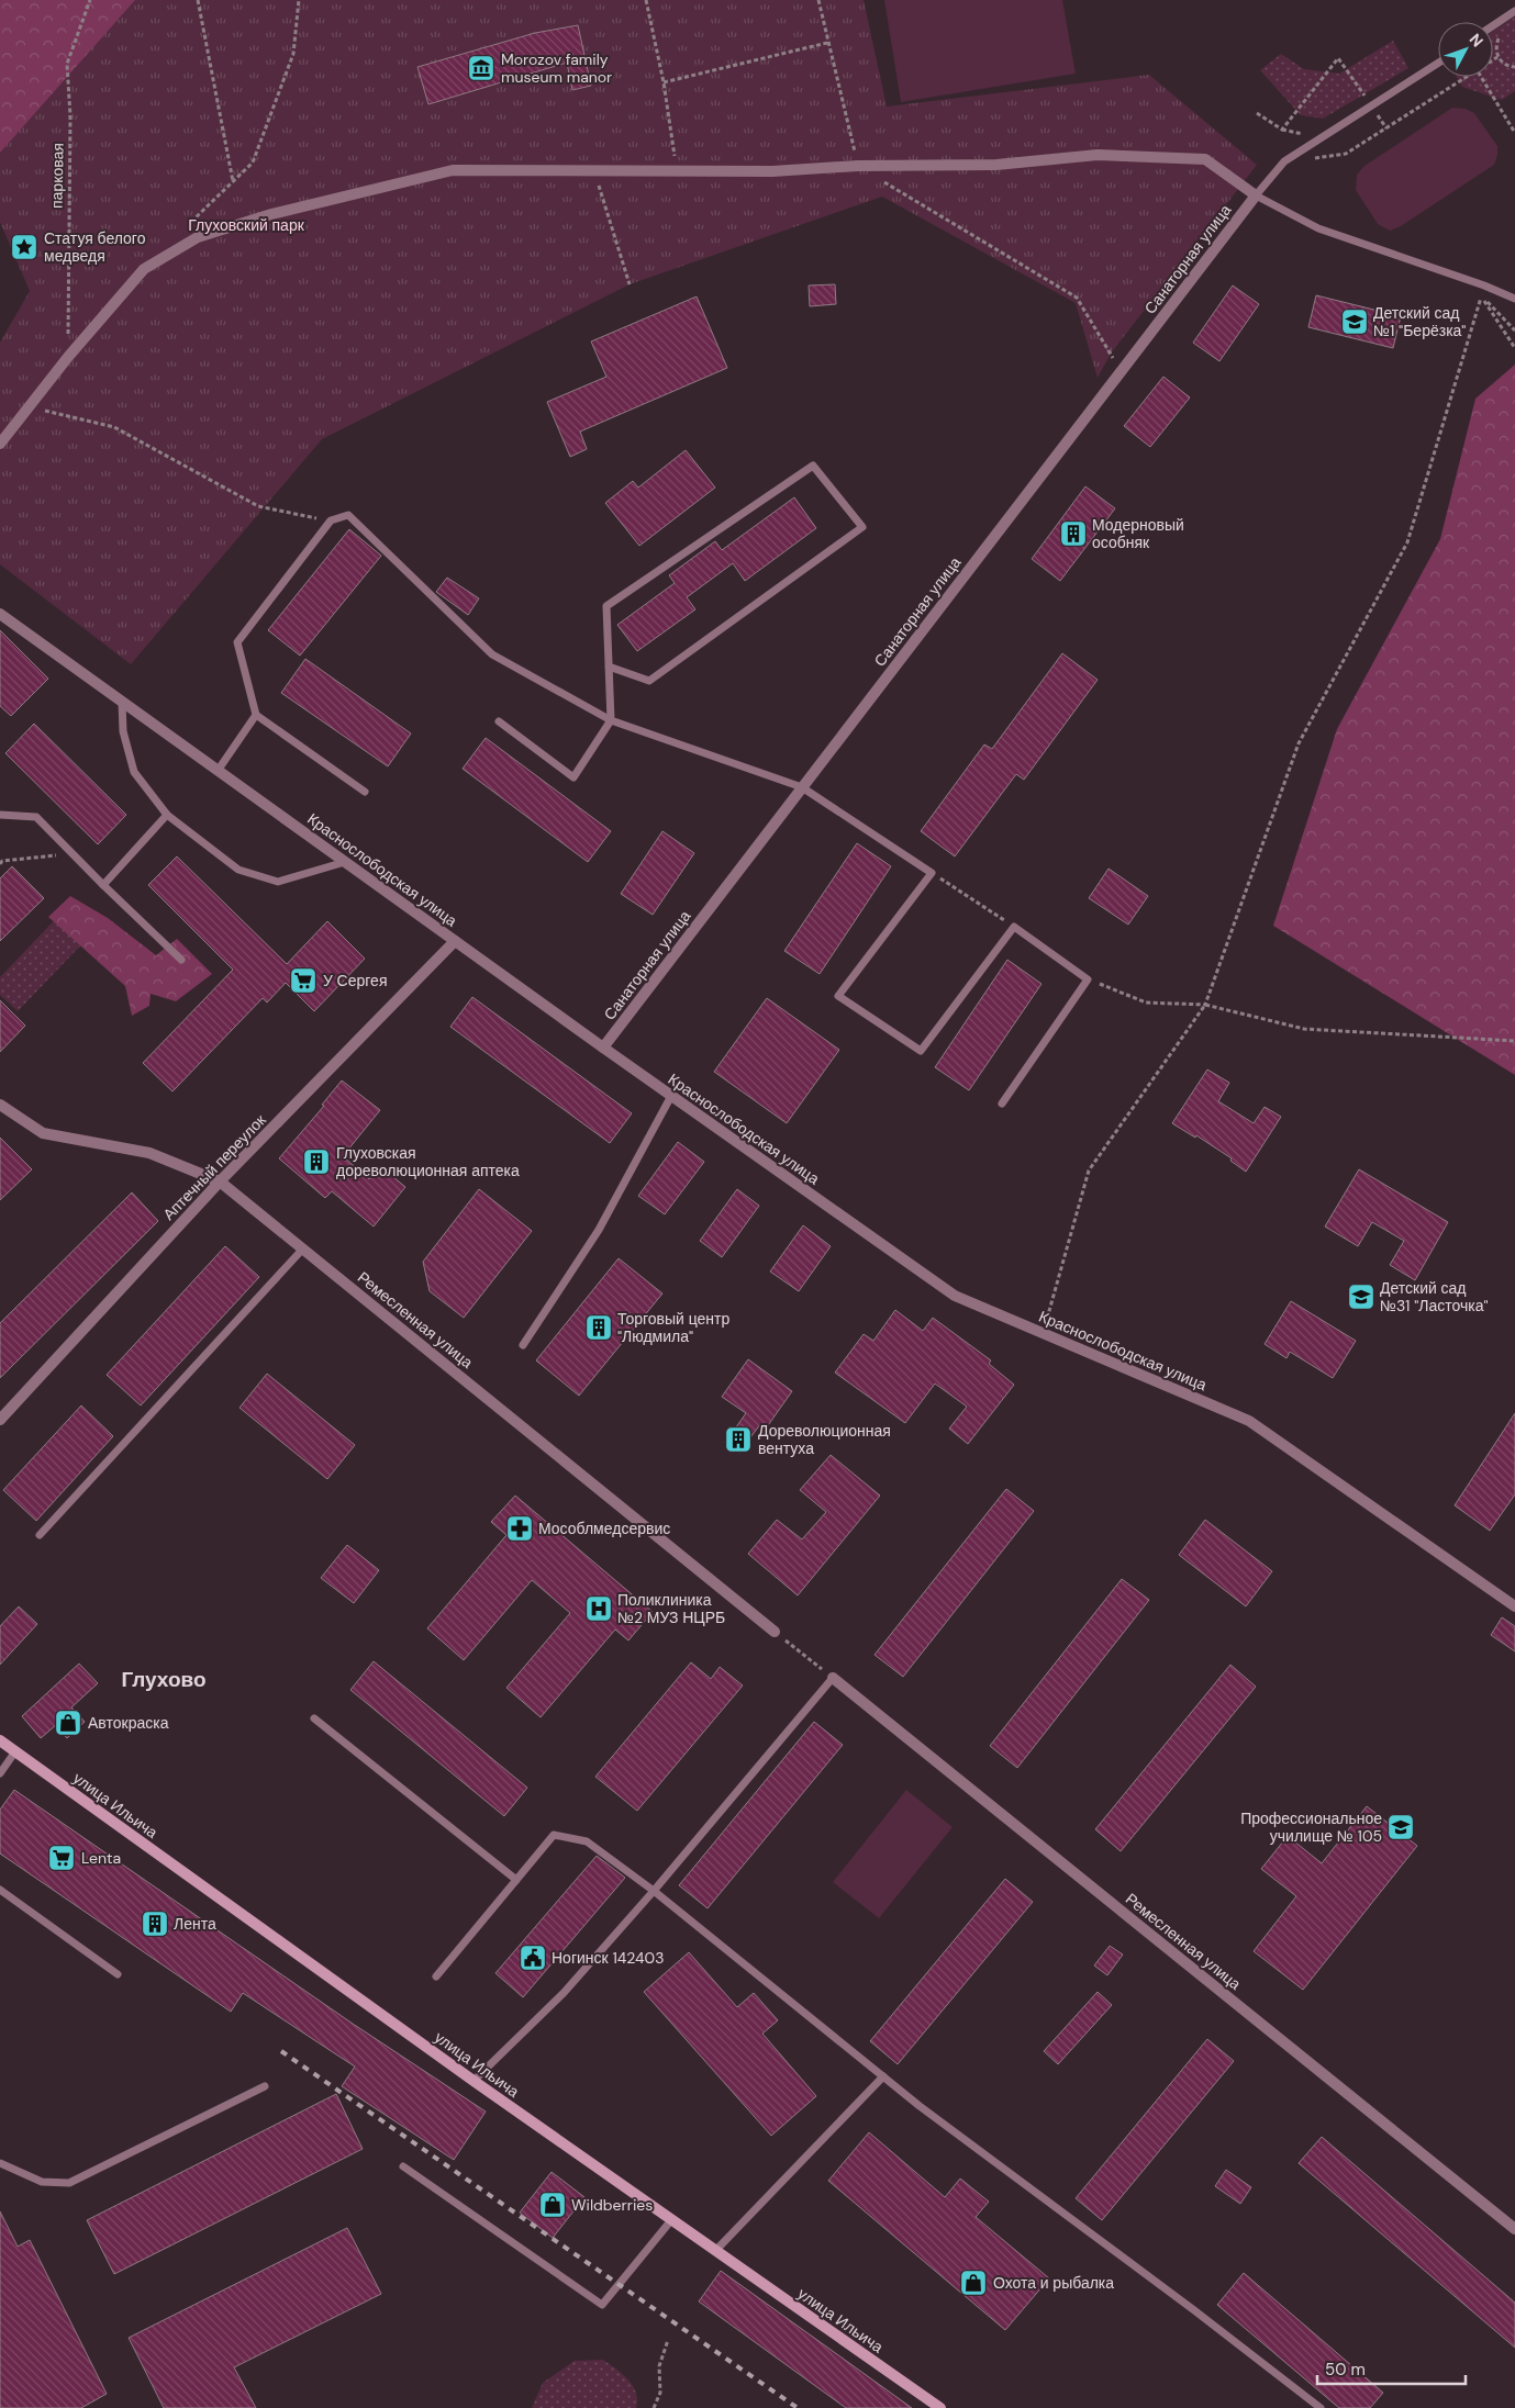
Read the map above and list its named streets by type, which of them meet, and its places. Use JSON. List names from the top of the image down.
{
  "streets": {
    "main road": ["улица Ильича"],
    "street": [
      "Санаторная улица",
      "Краснослободская улица",
      "Аптечный переулок",
      "Ремесленная улица"
    ],
    "path": ["парковая"]
  },
  "crossings": [
    ["Санаторная улица", "Краснослободская улица"],
    ["Краснослободская улица", "Аптечный переулок"],
    ["Аптечный переулок", "Ремесленная улица"]
  ],
  "districts": ["Глухово"],
  "parks": ["Глуховский парк"],
  "places": {
    "museum": ["Morozov family museum manor"],
    "place": ["Статуя белого медведя"],
    "school or university": ["Детский сад №1 \"Берёзка\"", "Детский сад №31 \"Ласточка\"", "Профессиональное училище № 105"],
    "building": [
      "Модерновый особняк",
      "Глуховская дореволюционная аптека",
      "Торговый центр \"Людмила\"",
      "Дореволюционная вентуха",
      "Лента"
    ],
    "supermarket": ["У Сергея", "Lenta"],
    "pharmacy": ["Мособлмедсервис"],
    "hospital": ["Поликлиника №2 МУЗ НЦРБ"],
    "shop": ["Автокраска", "Wildberries", "Охота и рыбалка"],
    "public building": ["Ногинск 142403"]
  },
  "scale_bar": "50 m",
  "north": "top right"
}
